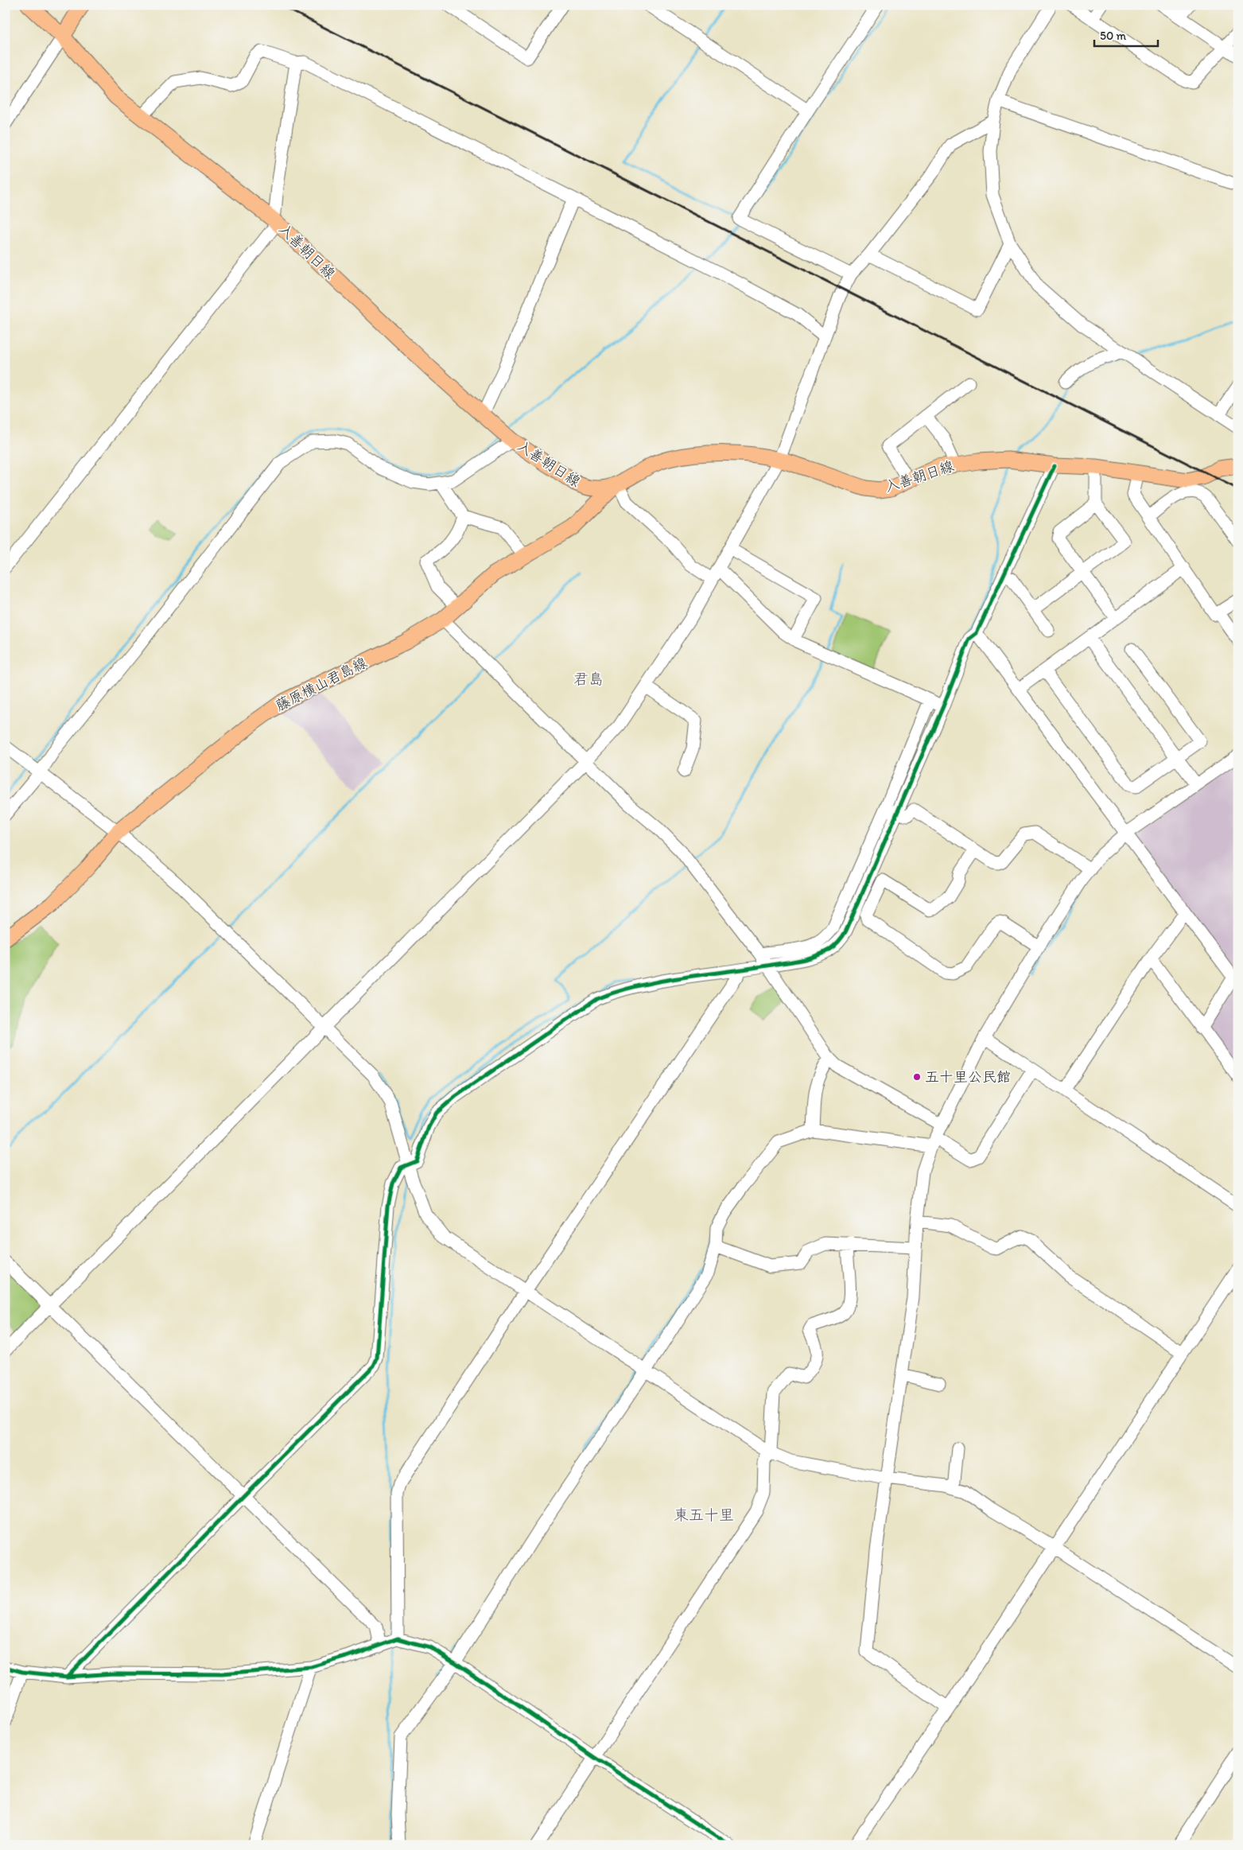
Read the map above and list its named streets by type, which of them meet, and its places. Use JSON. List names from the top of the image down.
{
  "streets": {
    "main road": ["入善朝日線", "藤原横山君島線"]
  },
  "crossings": [
    ["入善朝日線", "藤原横山君島線"]
  ],
  "districts": ["君島", "東五十里"],
  "places": ["五十里公民館"],
  "scale_bar": "50 m"
}
